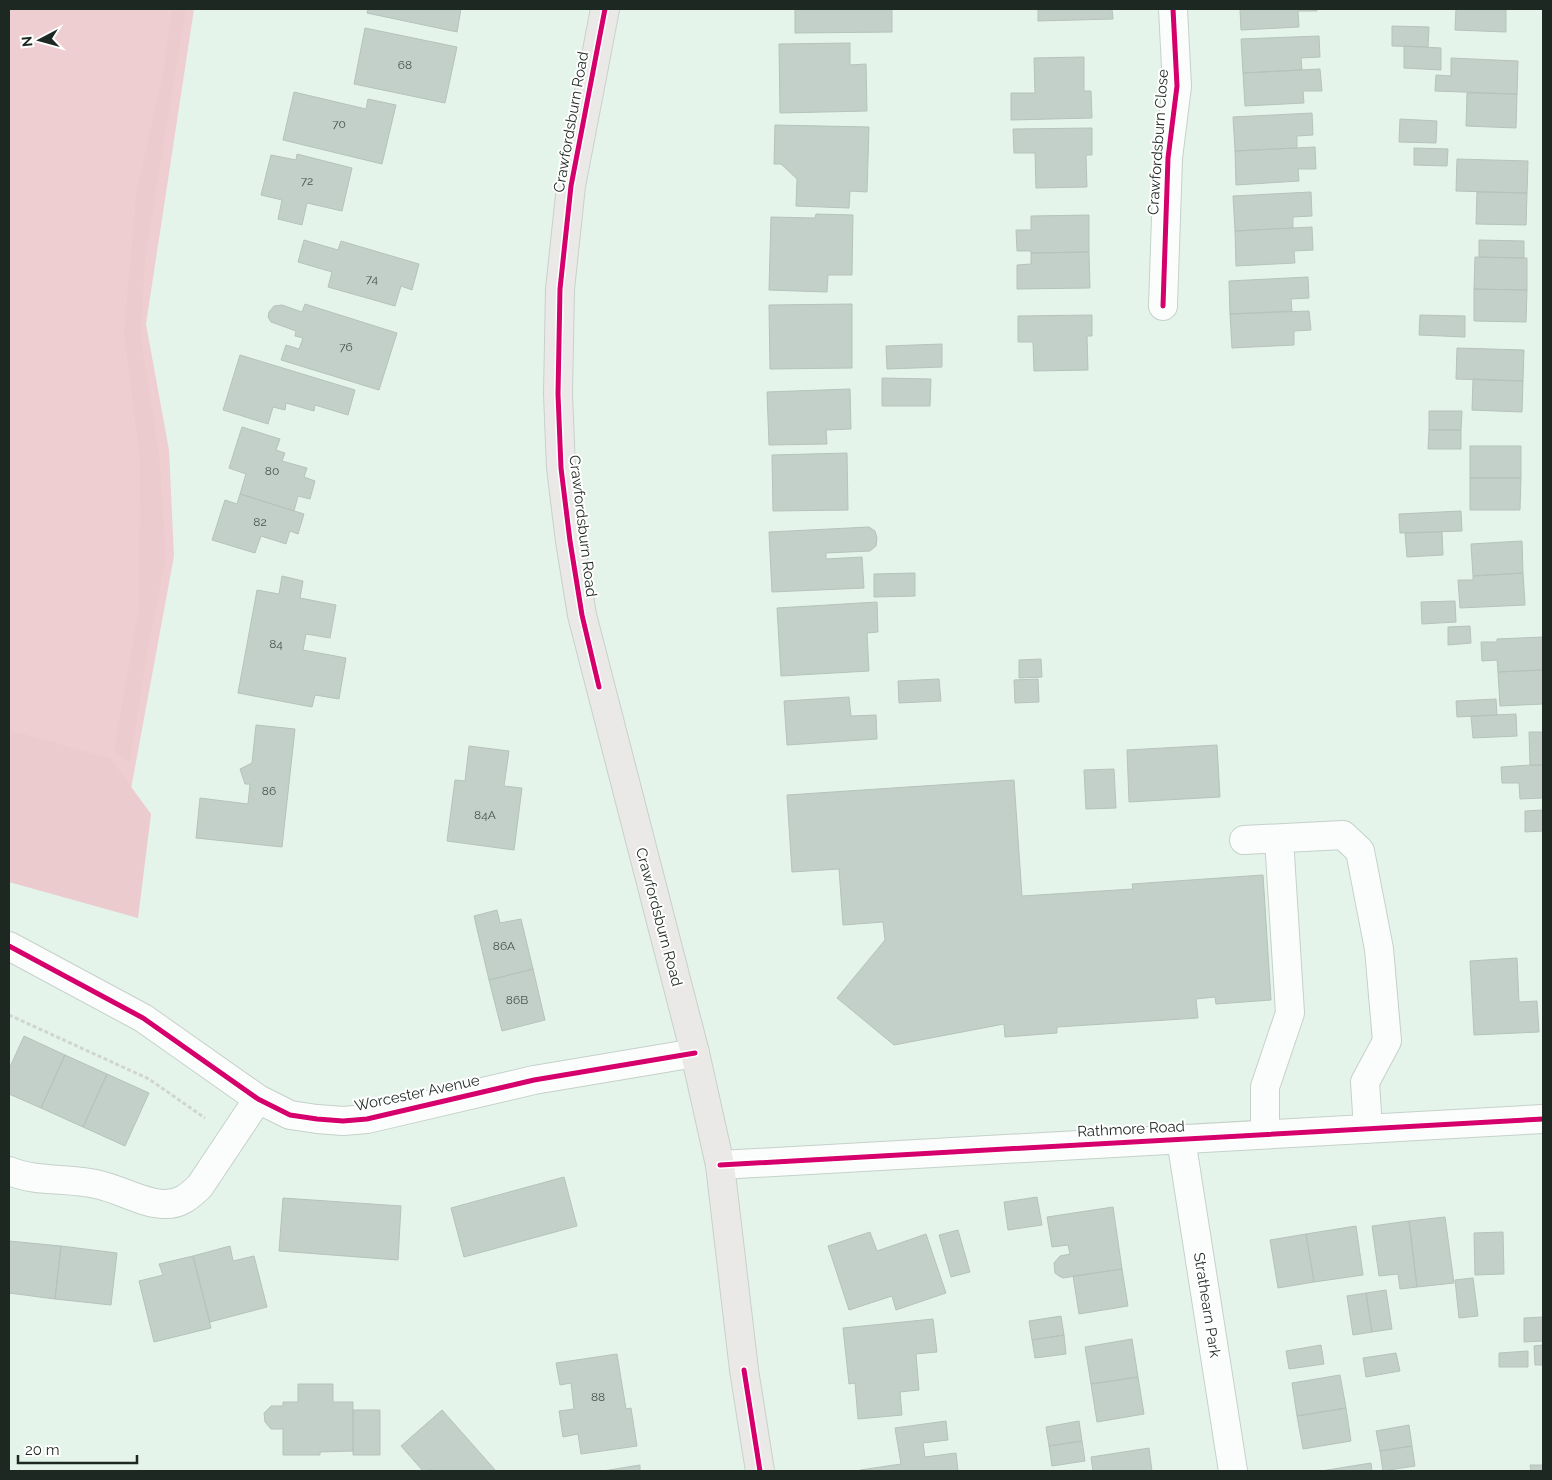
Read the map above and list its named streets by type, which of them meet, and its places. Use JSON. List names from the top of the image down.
{
  "streets": {
    "main road": ["Crawfordsburn Road"],
    "street": [
      "Crawfordsburn Close",
      "Worcester Avenue",
      "Rathmore Road",
      "Strathearn Park"
    ]
  },
  "crossings": [
    ["Crawfordsburn Road", "Worcester Avenue"],
    ["Crawfordsburn Road", "Rathmore Road"],
    ["Rathmore Road", "Strathearn Park"]
  ],
  "house_numbers": [
    "68",
    "70",
    "72",
    "74",
    "76",
    "80",
    "82",
    "84",
    "86",
    "84A",
    "86A",
    "86B",
    "88"
  ],
  "scale_bar": "20 m",
  "north": "left"
}
